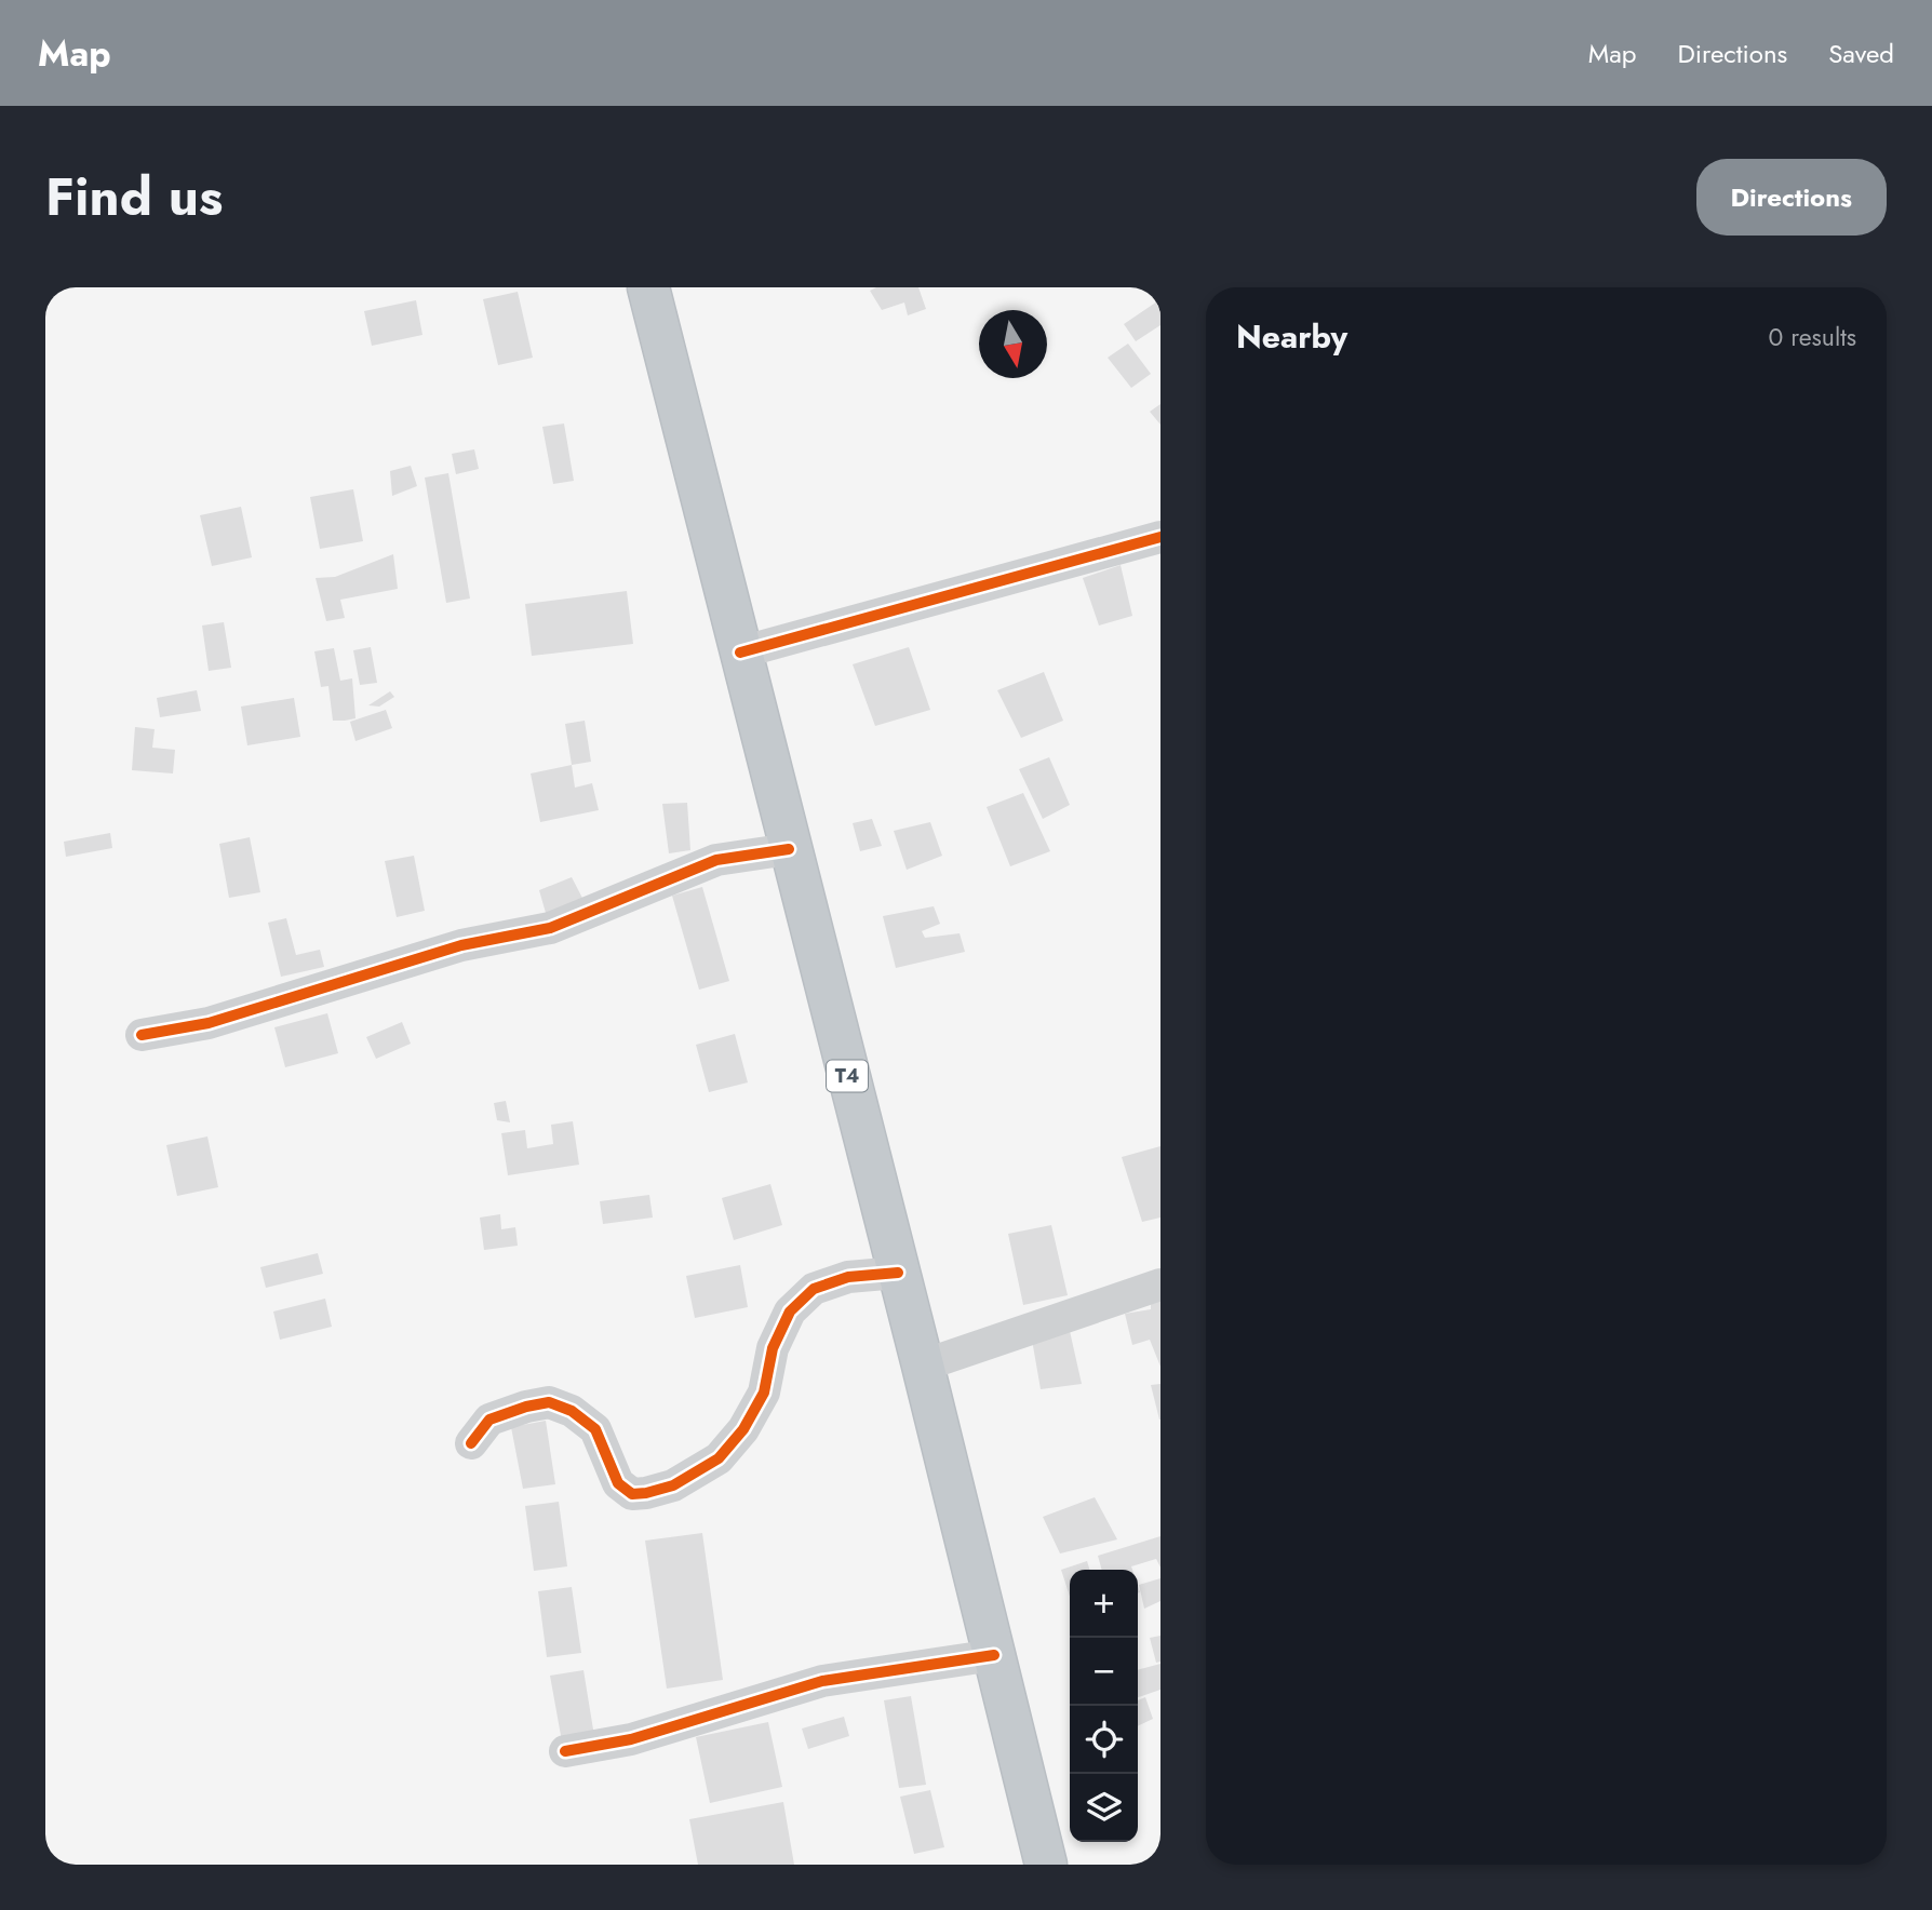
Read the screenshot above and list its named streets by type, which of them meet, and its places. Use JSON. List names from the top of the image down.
{
  "streets": {
    "highway": ["T4"]
  },
  "north": "bottom",
  "page": {
    "header": "Map",
    "nav": ["Map", "Directions", "Saved"],
    "title": "Find us",
    "buttons": "Directions",
    "heading": ["Nearby", "0 results"],
    "map_buttons": ["+", "−"]
  }
}
